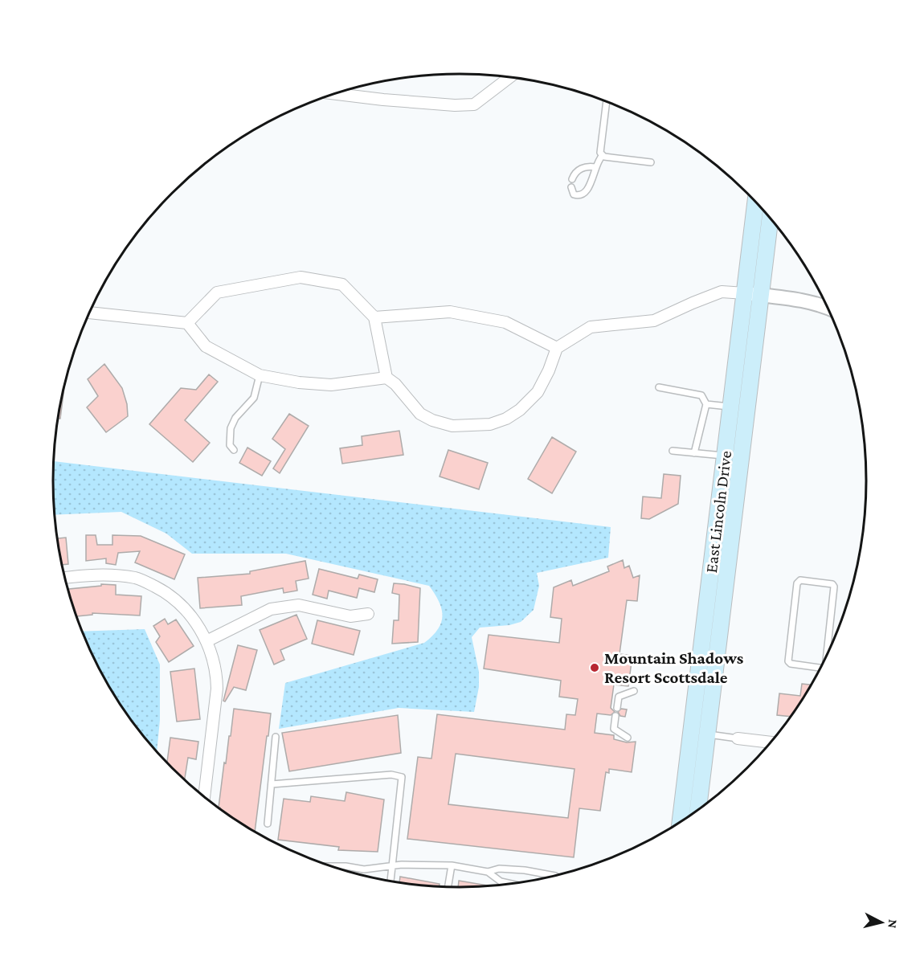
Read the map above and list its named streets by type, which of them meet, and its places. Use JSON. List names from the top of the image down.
{
  "streets": {
    "main road": ["East Lincoln Drive"]
  },
  "places": ["Mountain Shadows Resort Scottsdale"],
  "north": "right"
}
